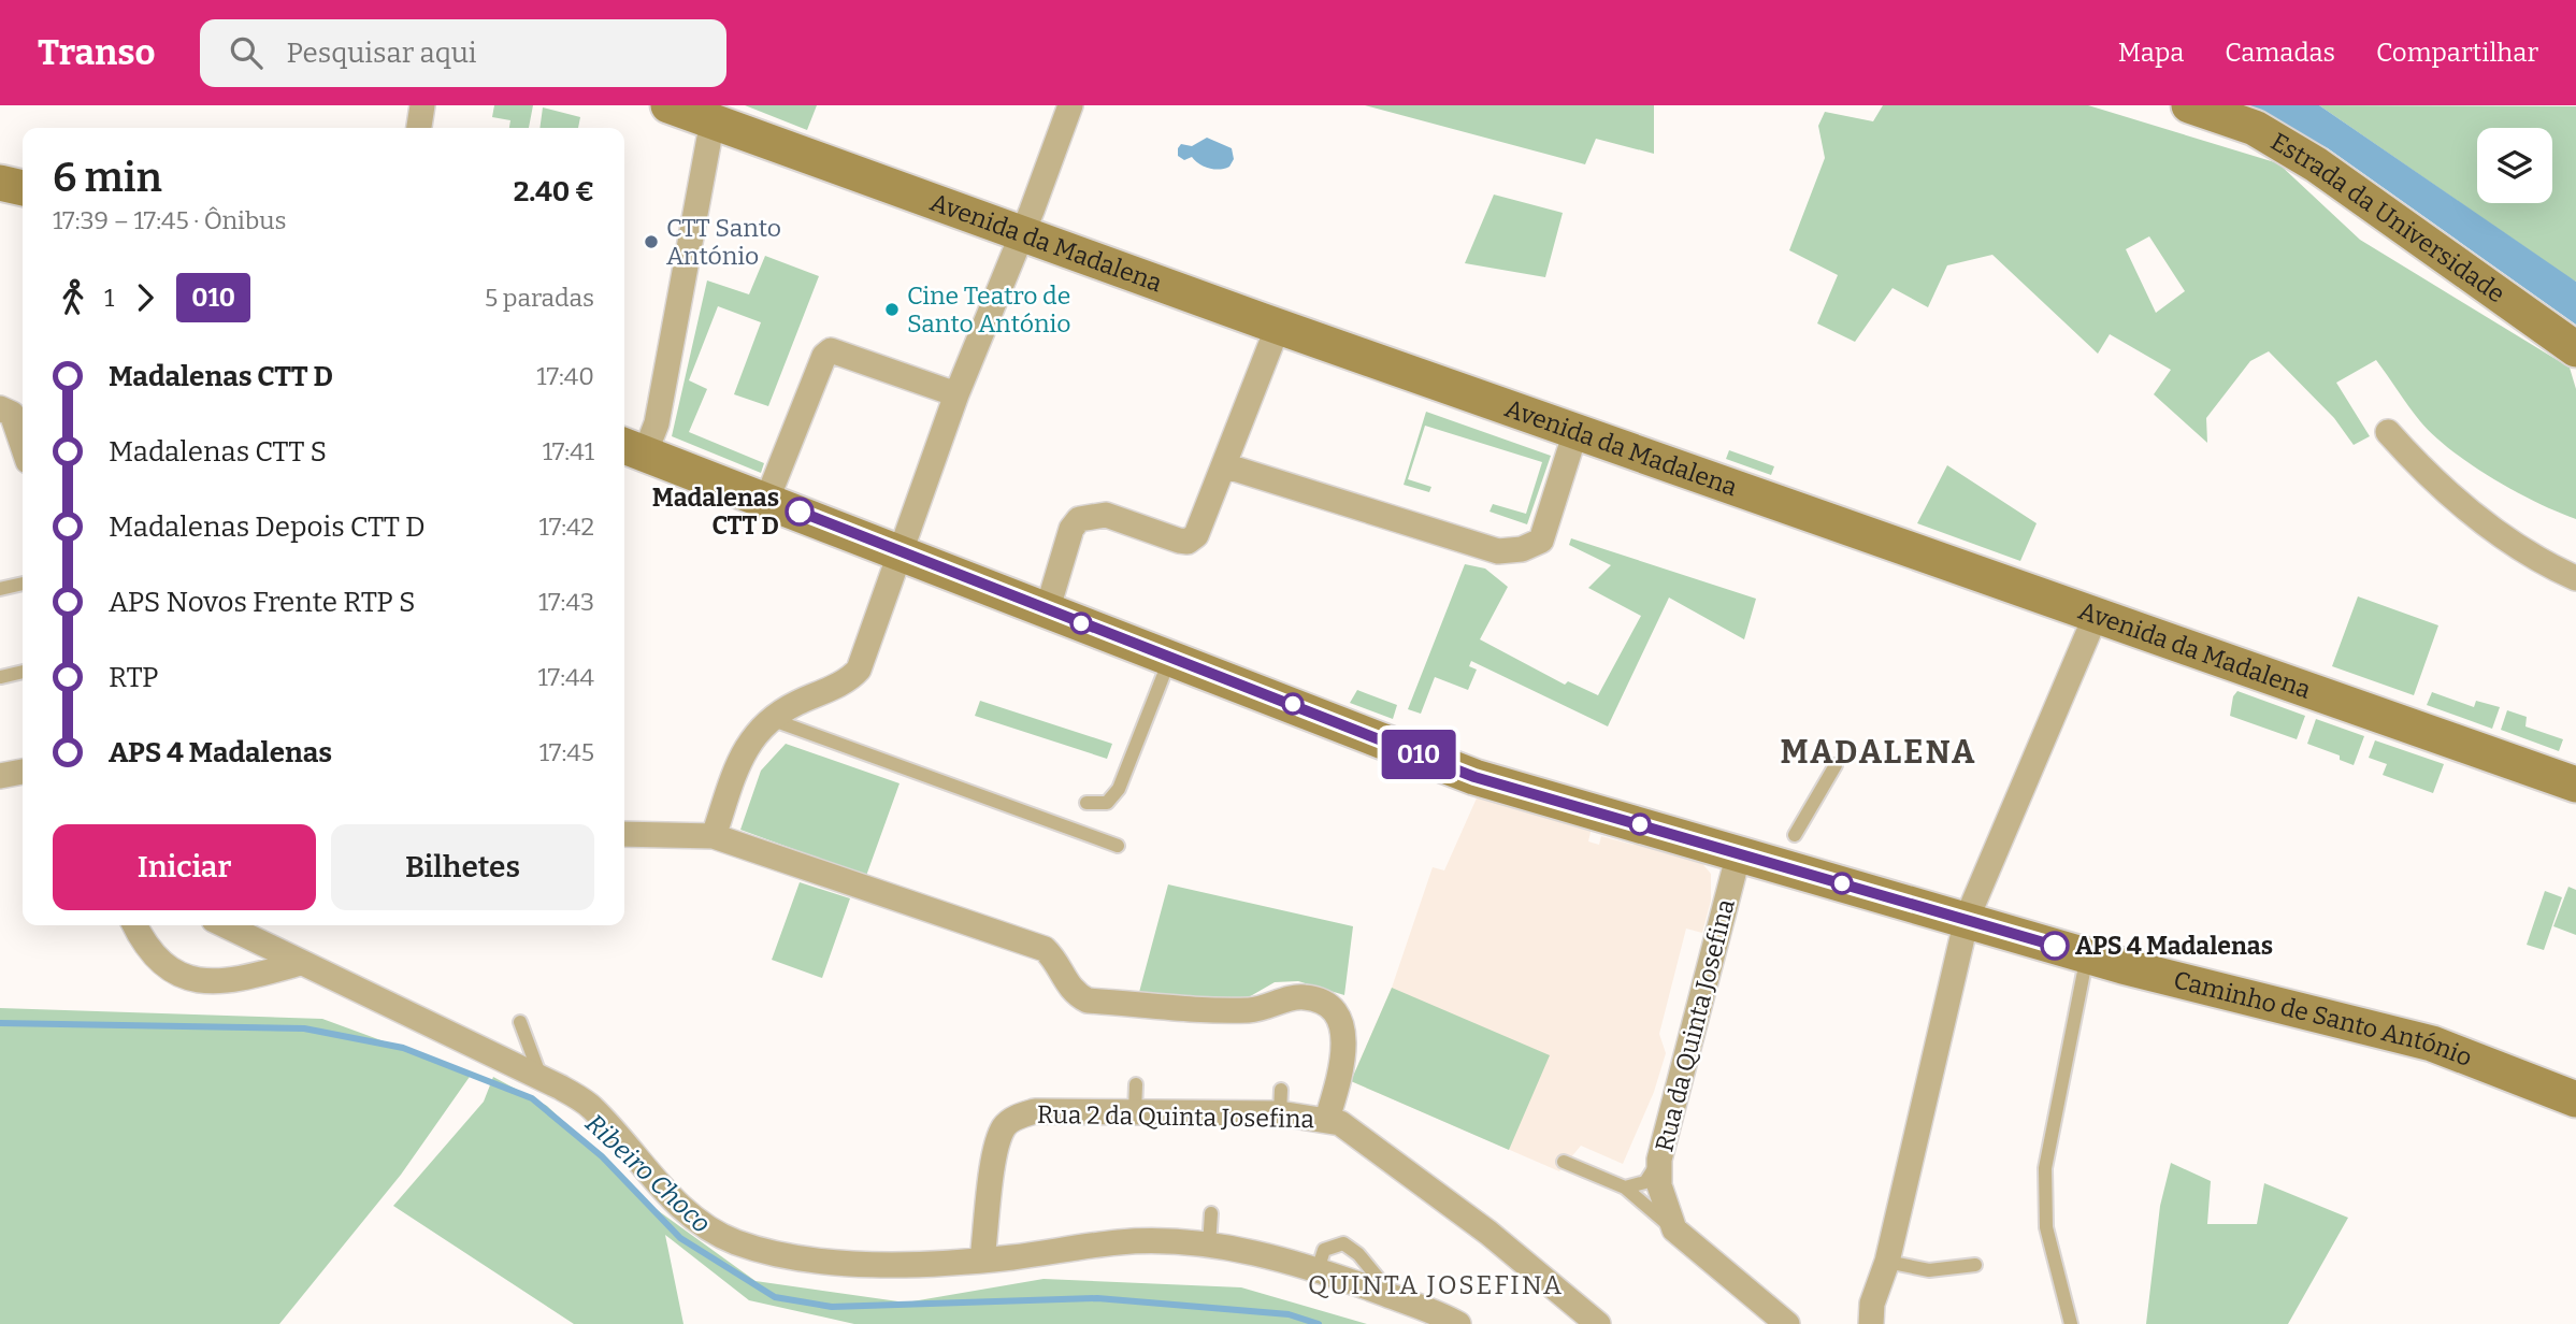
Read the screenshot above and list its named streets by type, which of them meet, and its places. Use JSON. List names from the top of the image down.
{
  "streets": {
    "street": [
      "Estrada da Universidade",
      "Avenida da Madalena",
      "Caminho de Santo António",
      "Rua da Quinta Josefina",
      "Rua 2 da Quinta Josefina"
    ]
  },
  "crossings": [
    ["Caminho de Santo António", "Rua da Quinta Josefina"]
  ],
  "districts": ["MADALENA", "QUINTA JOSEFINA"],
  "water": ["Ribeiro Choco"],
  "places": [
    "CTT Santo António",
    "Cine Teatro de Santo António",
    "Madalenas CTT D",
    "APS 4 Madalenas"
  ],
  "lines": ["bus line 010"],
  "page": {
    "header": "Transo",
    "search": "Pesquisar aqui",
    "nav": ["Mapa", "Camadas", "Compartilhar"],
    "on_map": "010",
    "heading": ["6 min", "17:39 – 17:45 · Ônibus", "2.40 €"],
    "legs": ["1", "010", "5 paradas"],
    "list": [
      {
        "name": "Madalenas CTT D",
        "value": "17:40"
      },
      {
        "name": "Madalenas CTT S",
        "value": "17:41"
      },
      {
        "name": "Madalenas Depois CTT D",
        "value": "17:42"
      },
      {
        "name": "APS Novos Frente RTP S",
        "value": "17:43"
      },
      {
        "name": "RTP",
        "value": "17:44"
      },
      {
        "name": "APS 4 Madalenas",
        "value": "17:45"
      }
    ],
    "buttons": ["Iniciar", "Bilhetes"]
  }
}
